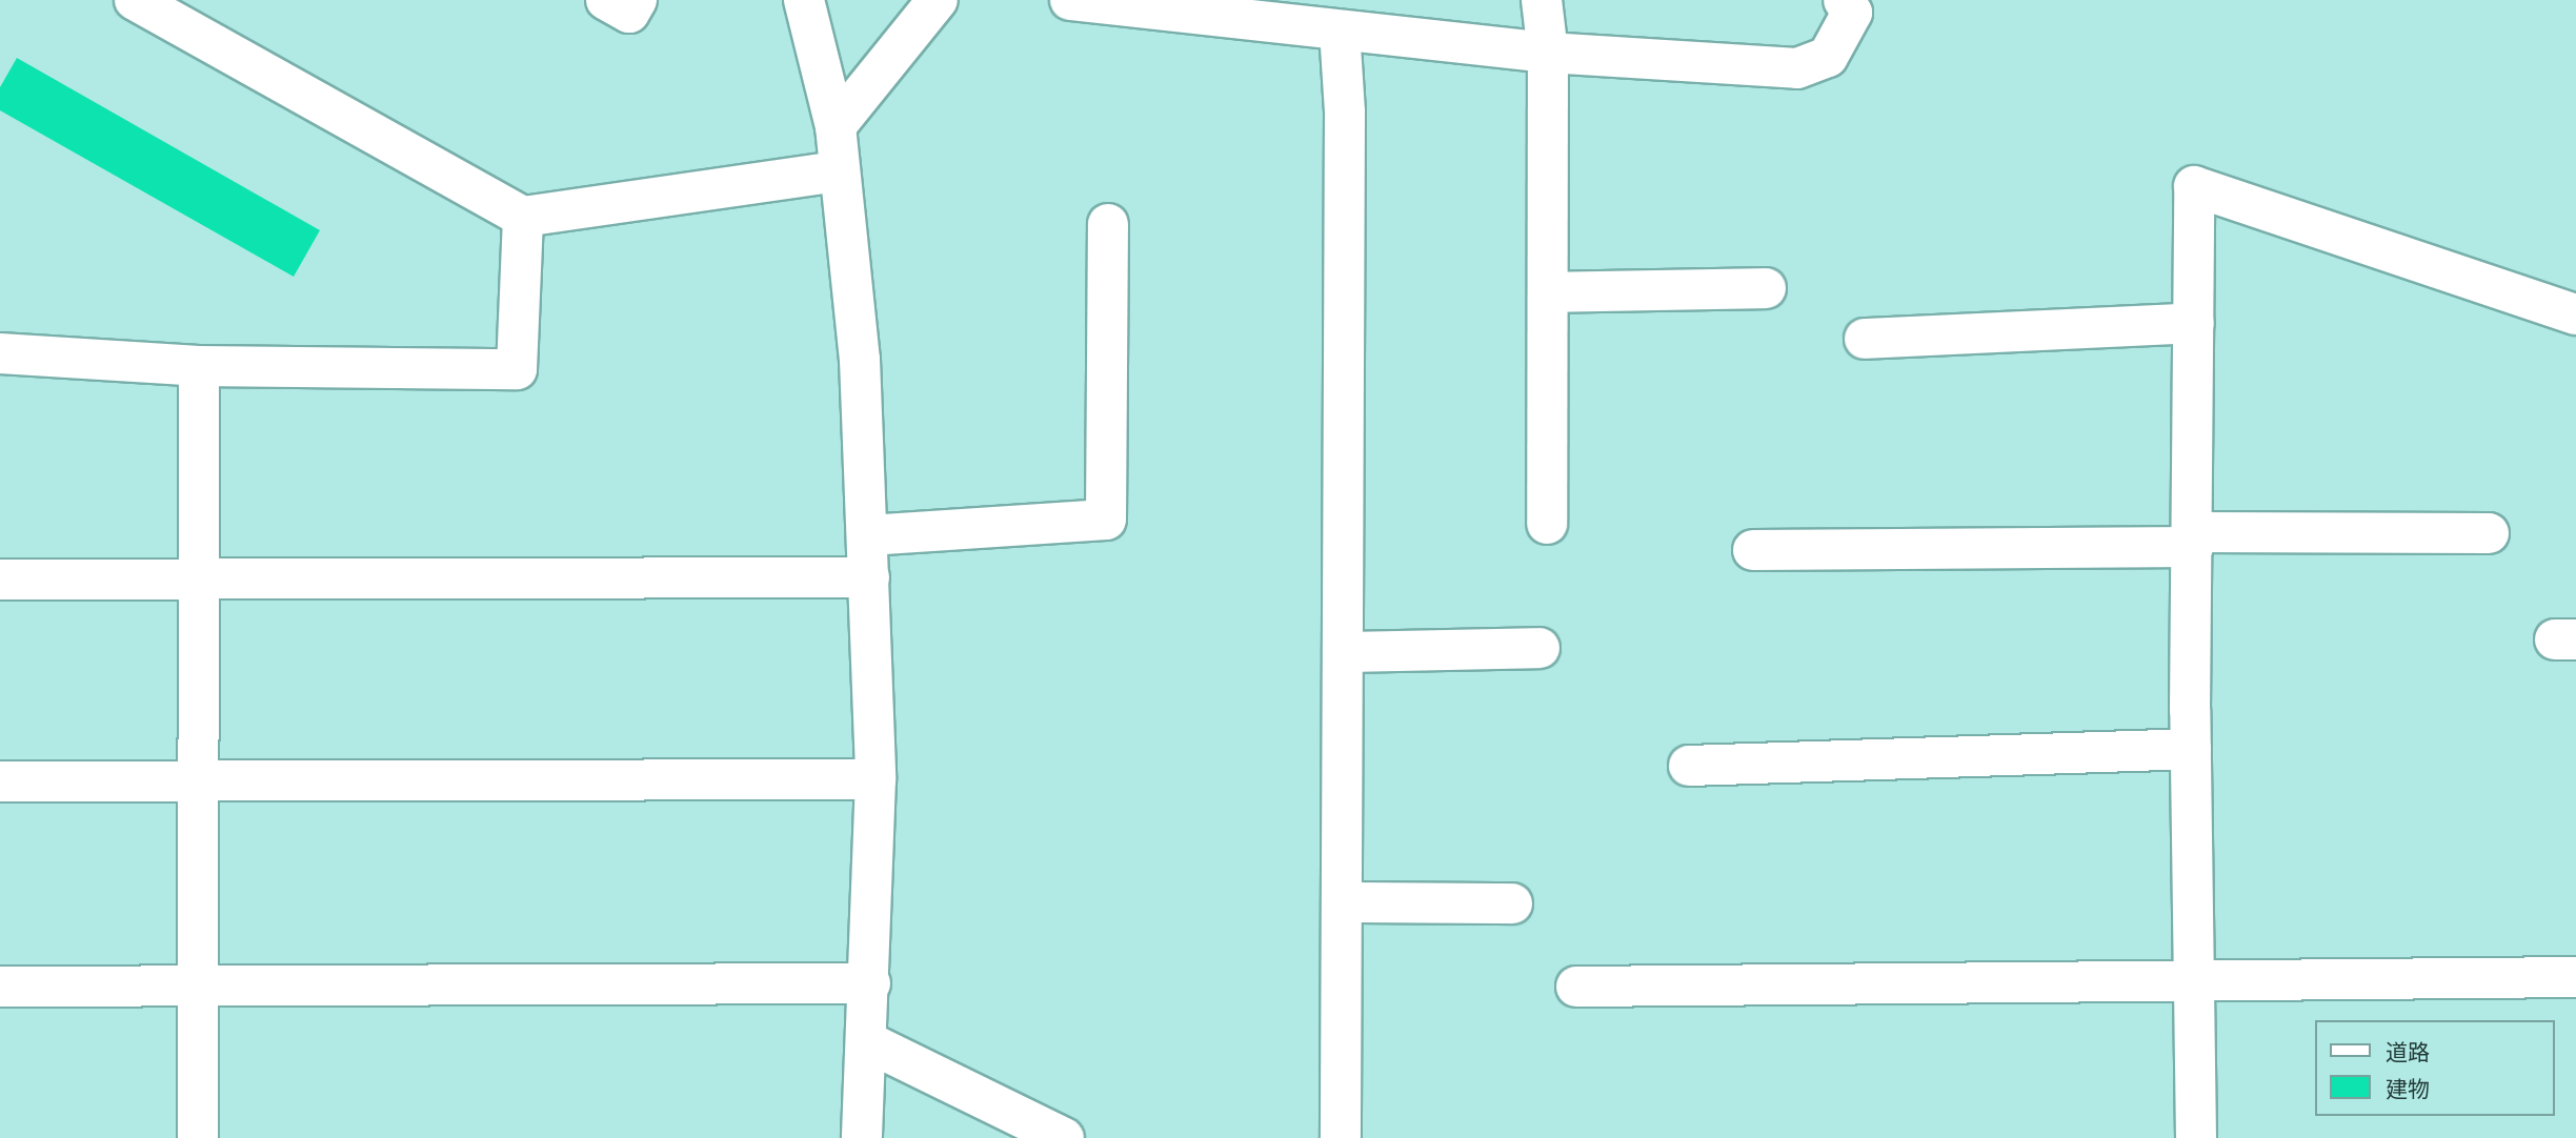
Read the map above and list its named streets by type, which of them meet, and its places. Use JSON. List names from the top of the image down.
{
  "legend": ["道路", "建物"]
}
